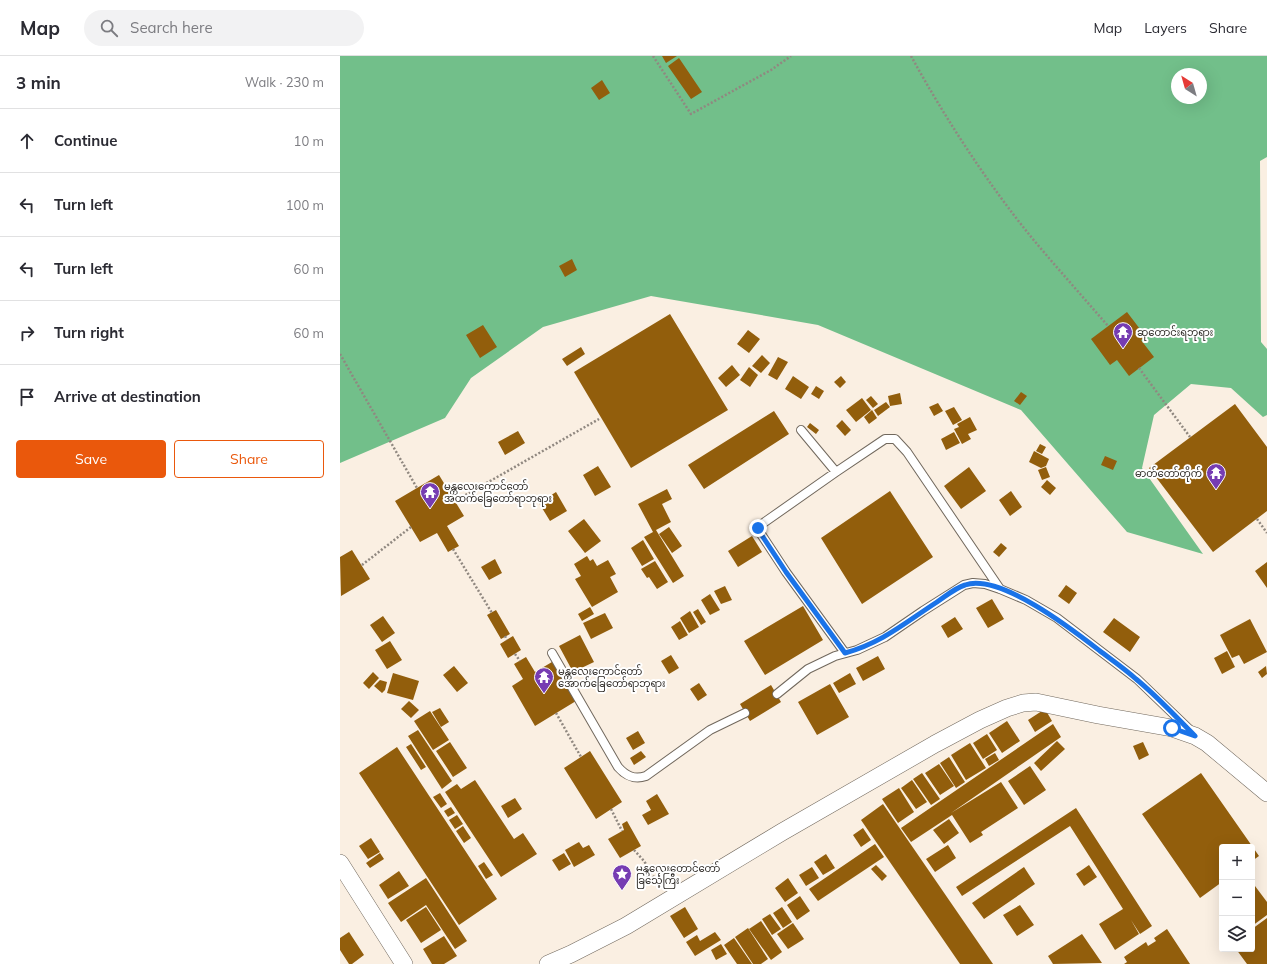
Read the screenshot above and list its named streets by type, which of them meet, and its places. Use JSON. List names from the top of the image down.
{
  "places": {
    "temple": [
      "ဆုတောင်းရဘုရား",
      "ဓာတ်တော်တိုက်",
      "မန္တ‌လေးတောင်တော် အထက်ခြေတော်ရာဘုရား‌",
      "မန္တ‌လေးတောင်တော် အောက်ခြေတော်ရာဘုရား‌"
    ],
    "place": ["မန္တလေးတောင်တော် ‌ခြင်္သေ့ကြီး"]
  },
  "north": "top left",
  "page": {
    "header": "Map",
    "search": "Search here",
    "nav": ["Map", "Layers", "Share"],
    "heading": ["3 min", "Walk · 230 m"],
    "list": [
      ["Continue", "10 m"],
      ["Turn left", "100 m"],
      ["Turn left", "60 m"],
      ["Turn right", "60 m"],
      "Arrive at destination"
    ],
    "buttons": ["Save", "Share"],
    "map_buttons": ["+", "−"]
  }
}
